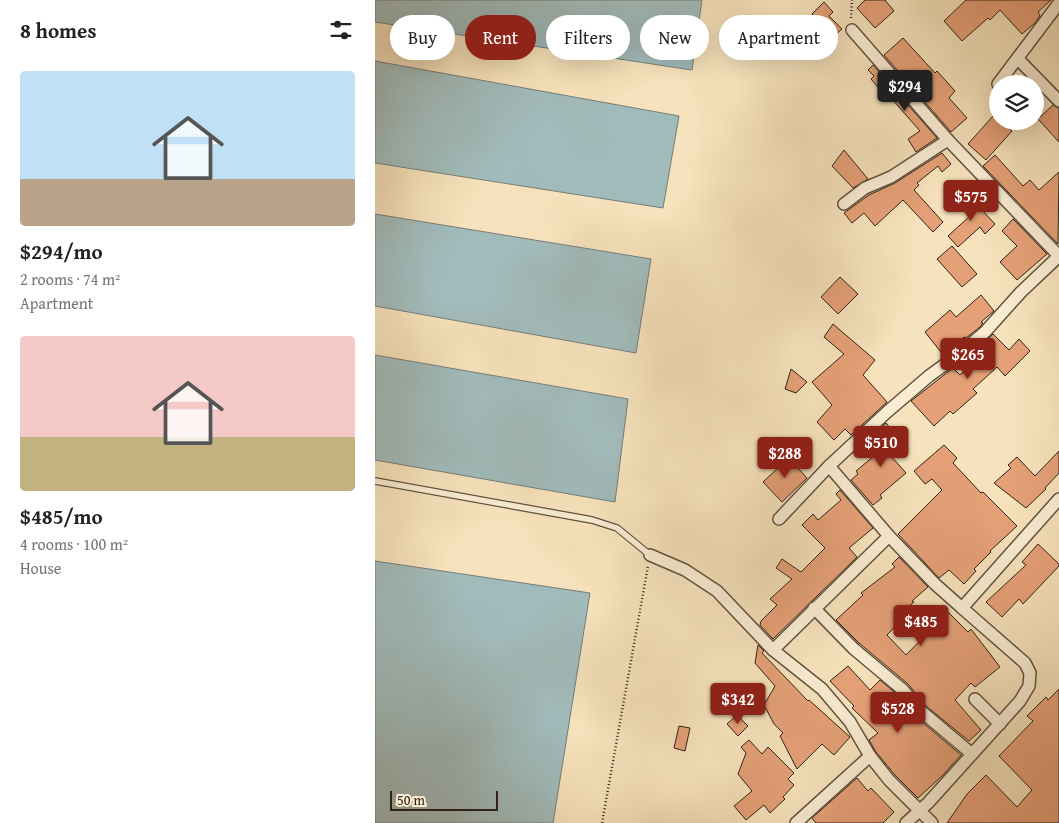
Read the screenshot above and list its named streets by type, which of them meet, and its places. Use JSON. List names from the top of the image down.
{
  "scale_bar": "50 m",
  "page": {
    "heading": "8 homes",
    "chip": [
      "Buy",
      "Rent",
      "Filters",
      "New",
      "Apartment"
    ],
    "list": [
      {
        "name": "$294/mo",
        "note": "2 rooms · 74 m² · Apartment"
      },
      {
        "name": "$485/mo",
        "note": "4 rooms · 100 m² · House"
      }
    ],
    "price": [
      "$294",
      "$575",
      "$265",
      "$510",
      "$288",
      "$485",
      "$342",
      "$528"
    ],
    "scale": "50 m"
  }
}
